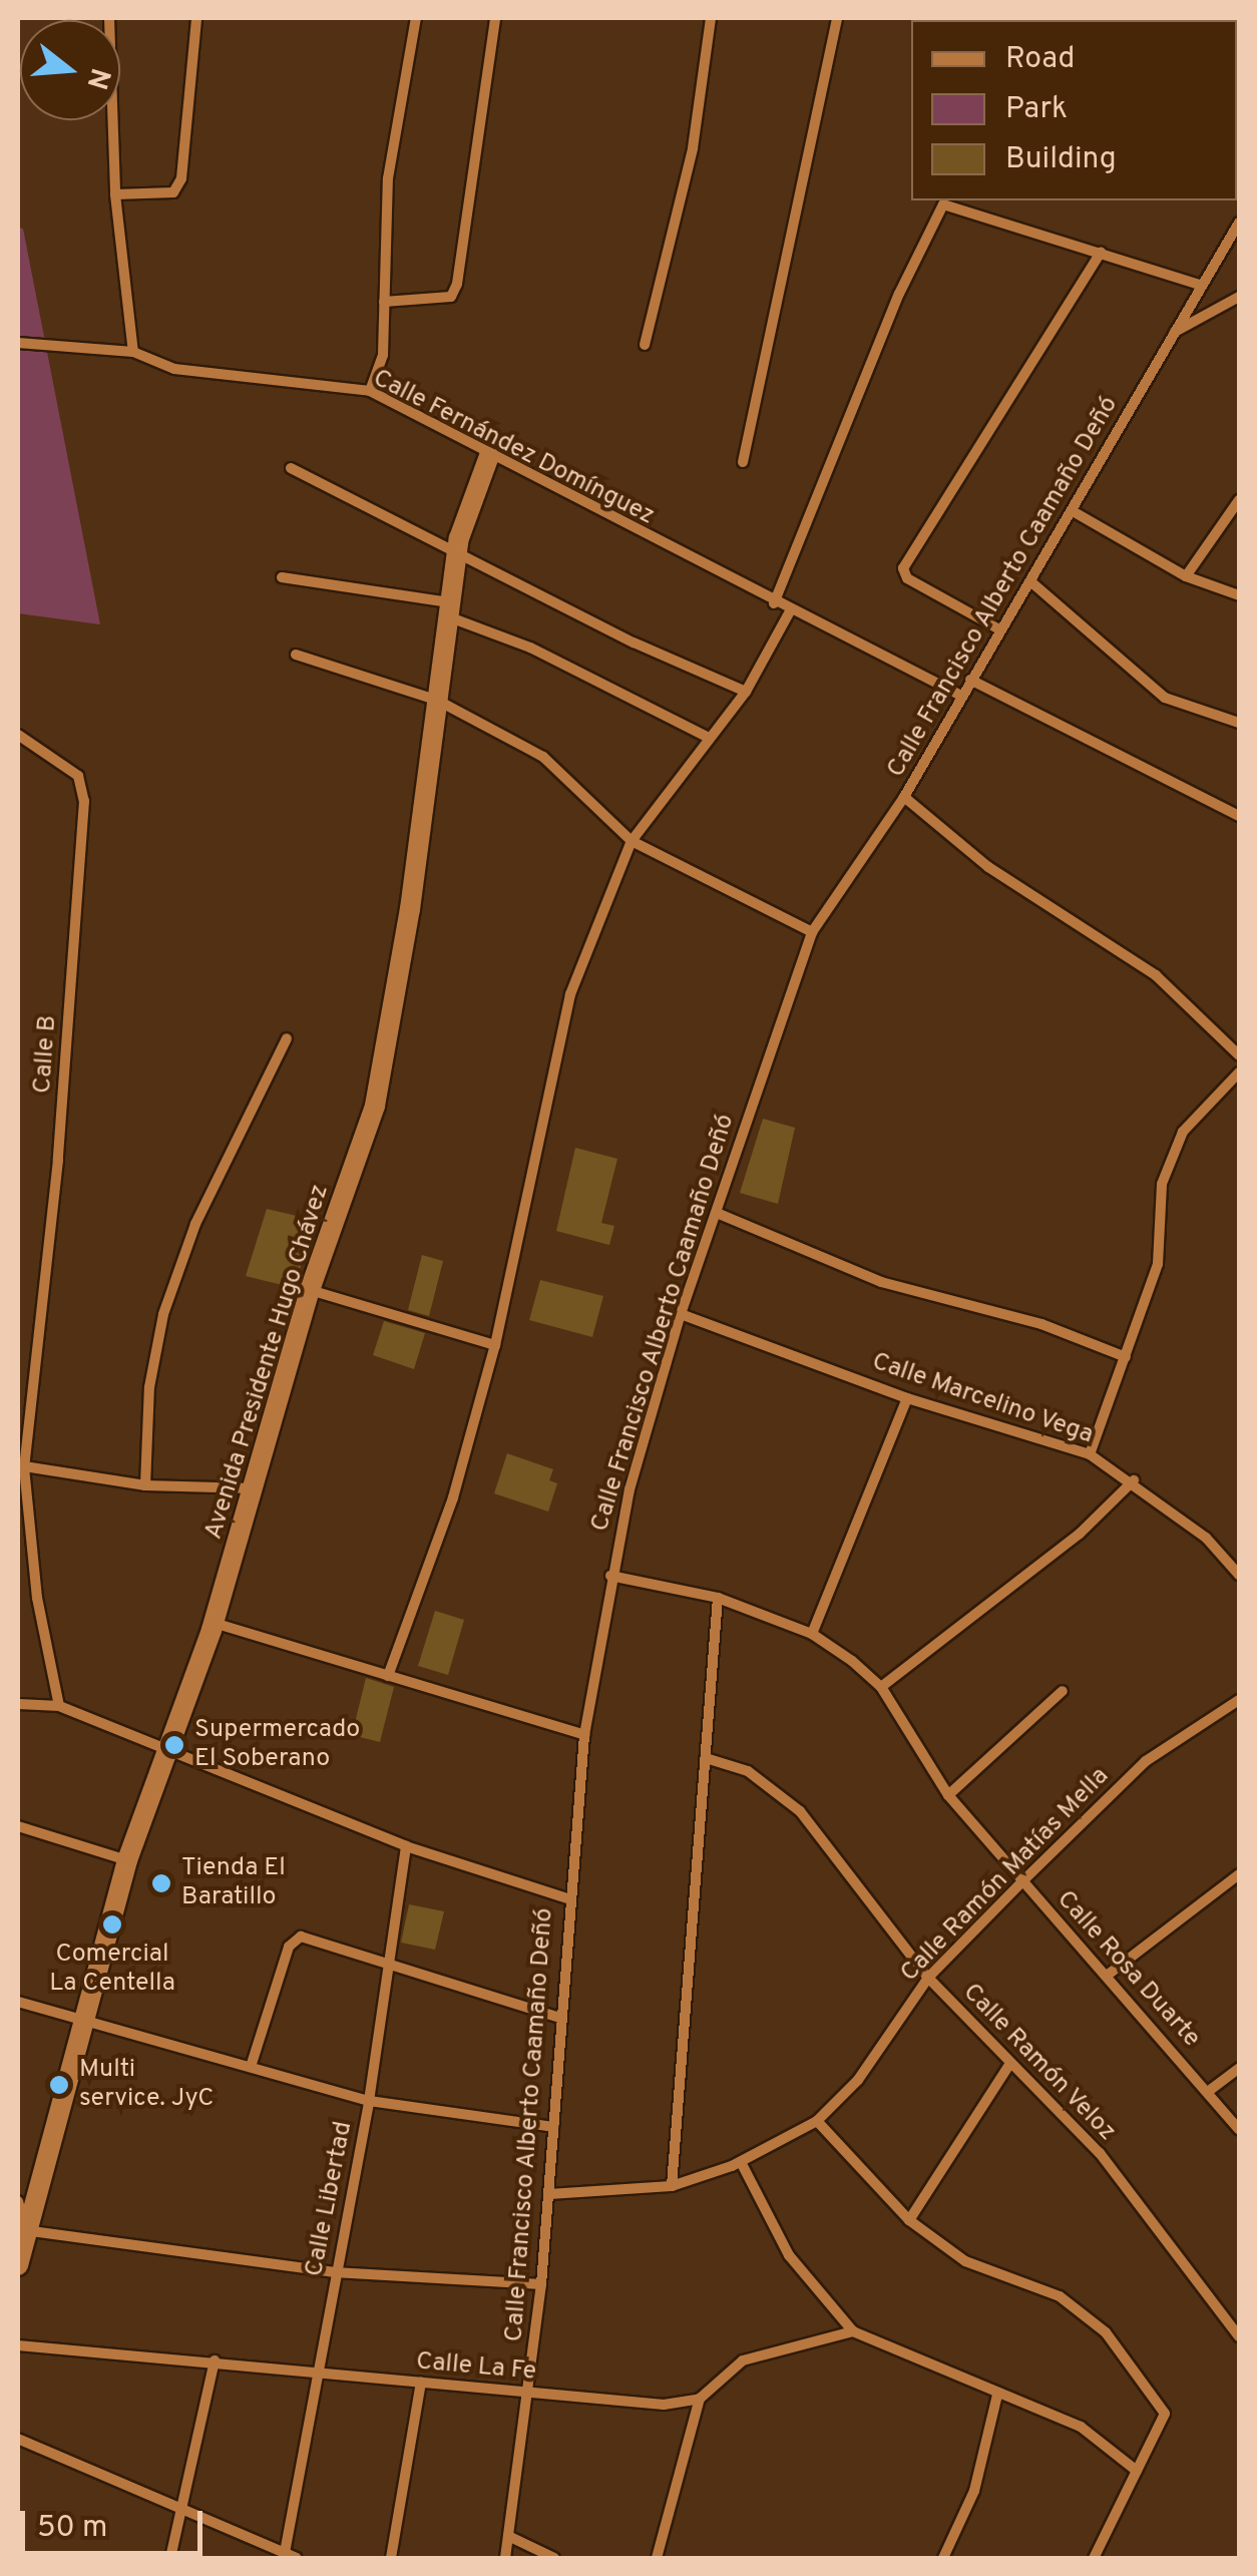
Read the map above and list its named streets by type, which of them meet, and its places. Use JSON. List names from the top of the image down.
{
  "streets": {
    "main road": ["Avenida Presidente Hugo Chávez"],
    "street": [
      "Calle Fernández Domínguez",
      "Calle Francisco Alberto Caamaño Deñó",
      "Calle B",
      "Calle Marcelino Vega",
      "Calle Ramón Matías Mella",
      "Calle Rosa Duarte",
      "Calle Ramón Veloz",
      "Calle Libertad",
      "Calle La Fe"
    ]
  },
  "crossings": [
    ["Calle Fernández Domínguez", "Calle Francisco Alberto Caamaño Deñó"],
    ["Calle Fernández Domínguez", "Avenida Presidente Hugo Chávez"],
    ["Calle Francisco Alberto Caamaño Deñó", "Calle Marcelino Vega"],
    ["Calle Francisco Alberto Caamaño Deñó", "Calle Ramón Matías Mella"],
    ["Calle Francisco Alberto Caamaño Deñó", "Calle Rosa Duarte"],
    ["Calle Francisco Alberto Caamaño Deñó", "Calle La Fe"],
    ["Calle Ramón Matías Mella", "Calle Rosa Duarte"],
    ["Calle Ramón Matías Mella", "Calle Ramón Veloz"],
    ["Calle Libertad", "Calle La Fe"]
  ],
  "places": [
    "Supermercado El Soberano",
    "Tienda El Baratillo",
    "Comercial La Centella",
    "Multi service. JyC"
  ],
  "legend": ["Road", "Park", "Building"],
  "scale_bar": "50 m",
  "north": "right"
}
